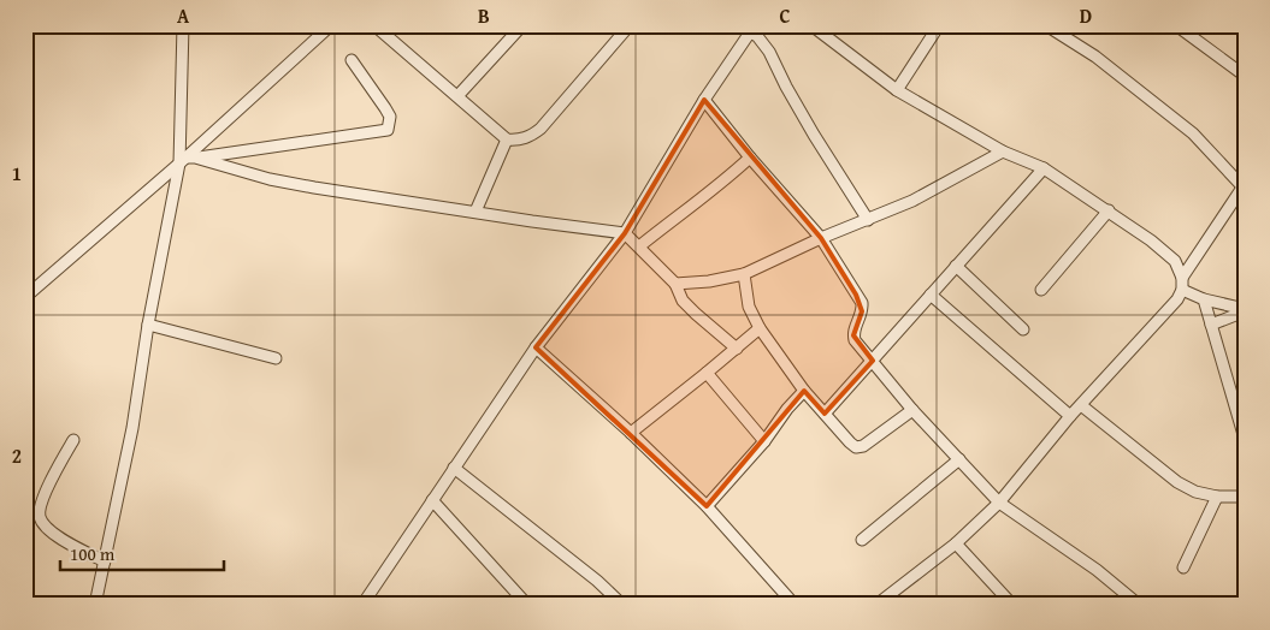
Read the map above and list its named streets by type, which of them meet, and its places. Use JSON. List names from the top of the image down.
{
  "scale_bar": "100 m",
  "grid": {
    "columns": [
      "A",
      "B",
      "C",
      "D"
    ],
    "rows": ["1", "2"]
  }
}
